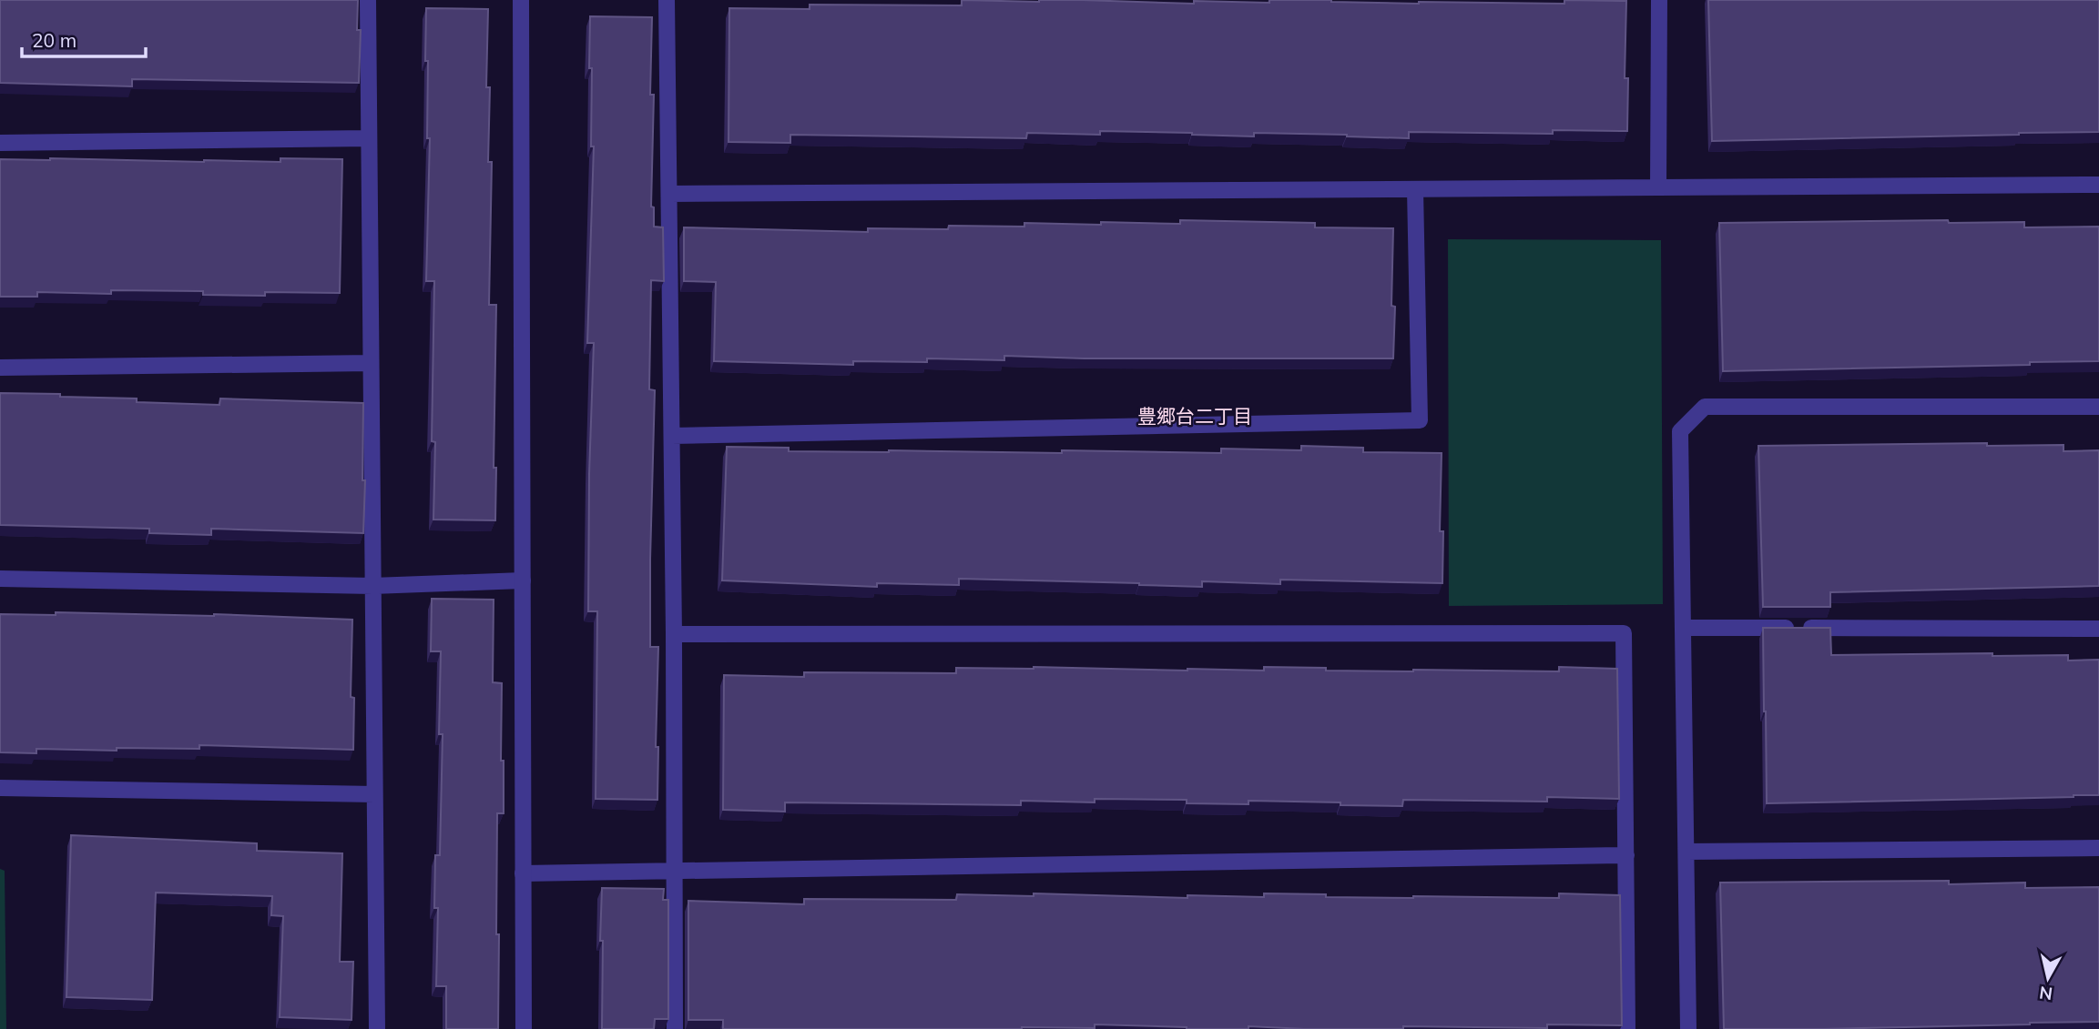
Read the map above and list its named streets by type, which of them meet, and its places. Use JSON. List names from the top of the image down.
{
  "districts": ["豊郷台二丁目"],
  "scale_bar": "20 m",
  "north": "bottom"
}
